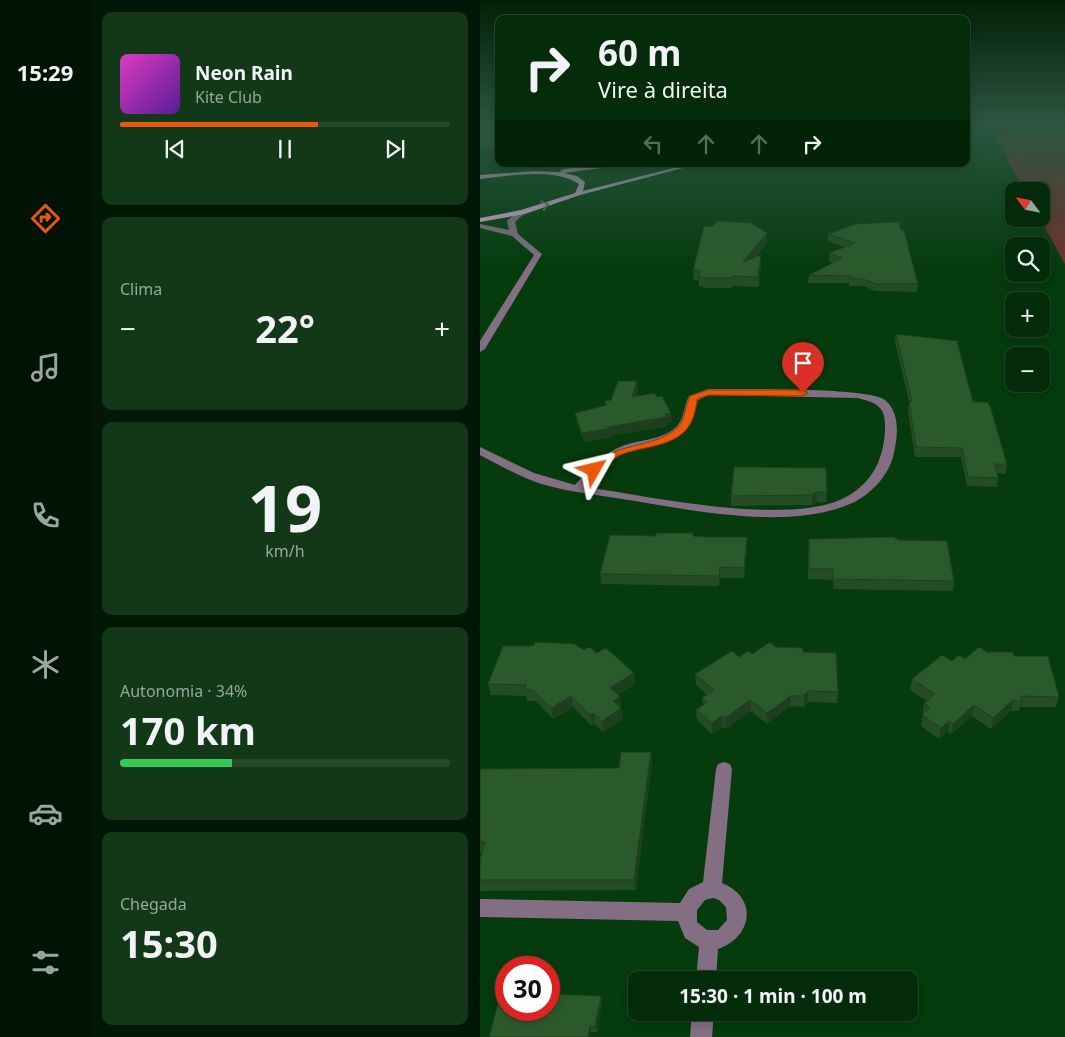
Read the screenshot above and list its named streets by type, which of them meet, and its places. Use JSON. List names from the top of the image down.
{
  "north": "top left",
  "page": {
    "tabs": "15:29",
    "turn": ["60 m", "Vire à direita"],
    "song": ["Neon Rain", "Kite Club"],
    "map_buttons": ["+", "−"],
    "tile": [
      "Clima",
      ["19", "km/h"],
      ["Autonomia · 34%", "170 km"],
      ["Chegada", "15:30"]
    ],
    "heat": ["−", "22°", "+"],
    "limit": "30",
    "trip": "15:30 · 1 min · 100 m"
  }
}
